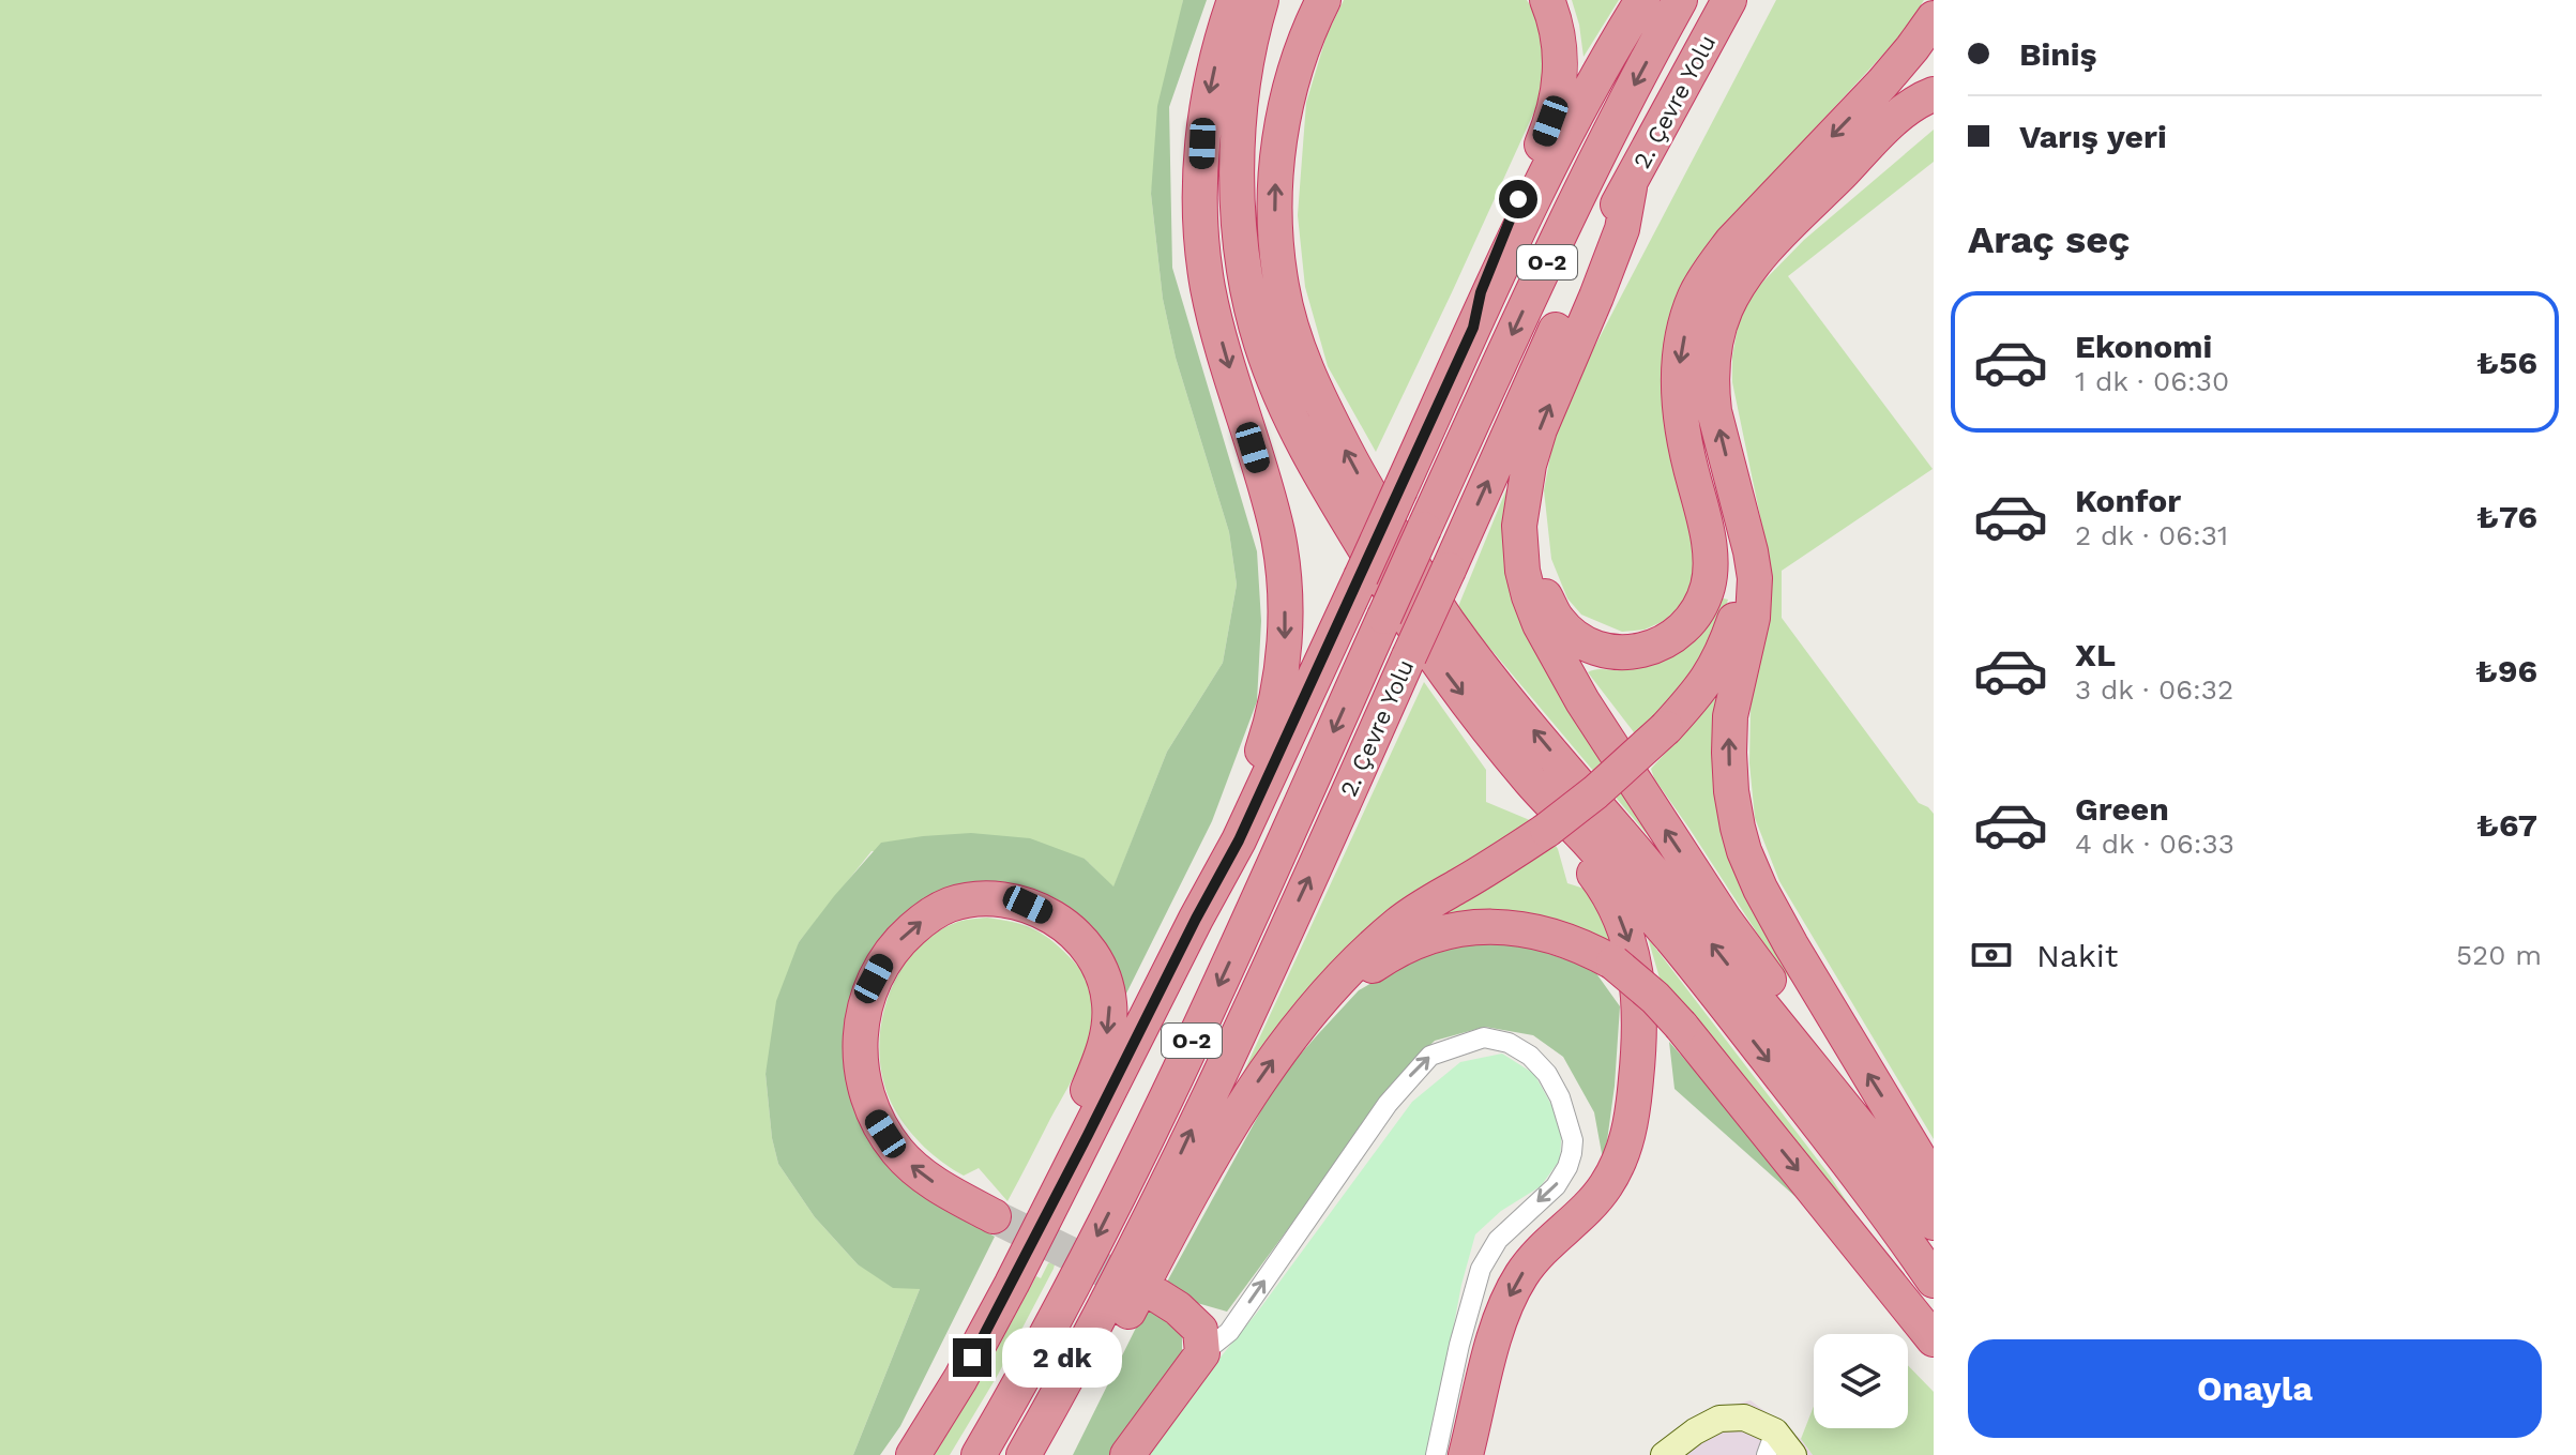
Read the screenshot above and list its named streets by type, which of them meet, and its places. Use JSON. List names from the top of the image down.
{
  "streets": {
    "highway": ["2. Çevre Yolu", "O-2"]
  },
  "page": {
    "banner": ["Biniş", "Varış yeri"],
    "heading": "Araç seç",
    "list": [
      {
        "name": "Ekonomi",
        "note": "1 dk · 06:30",
        "value": "₺56"
      },
      {
        "name": "Konfor",
        "note": "2 dk · 06:31",
        "value": "₺76"
      },
      {
        "name": "XL",
        "note": "3 dk · 06:32",
        "value": "₺96"
      },
      {
        "name": "Green",
        "note": "4 dk · 06:33",
        "value": "₺67"
      }
    ],
    "pay": ["Nakit", "520 m"],
    "buttons": "Onayla",
    "bubble": "2 dk"
  }
}
